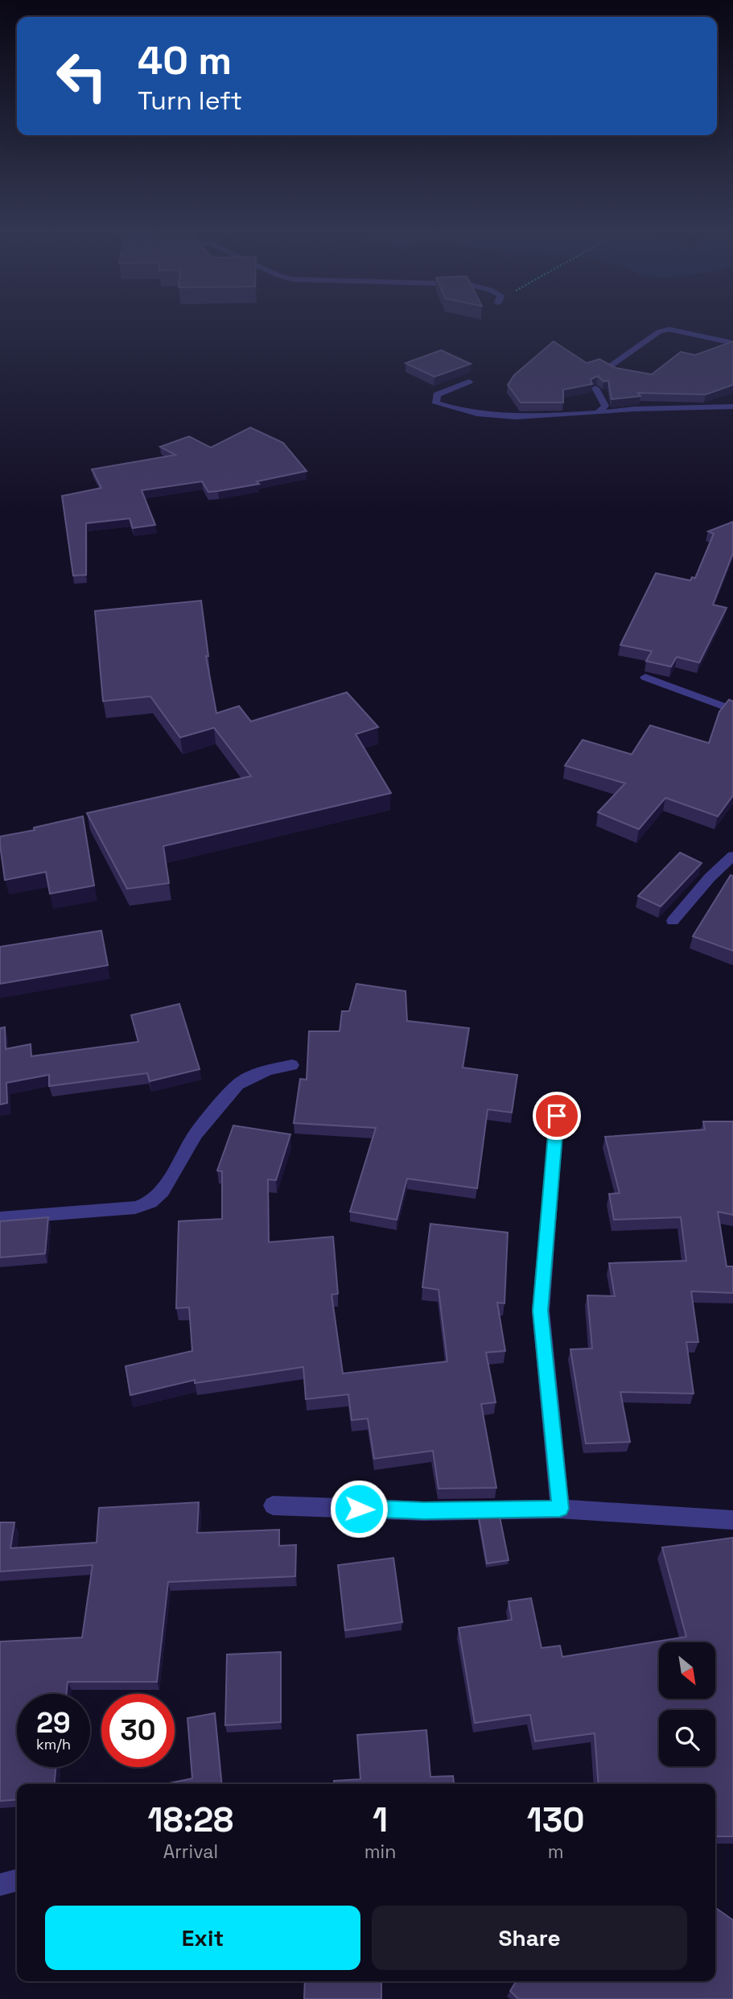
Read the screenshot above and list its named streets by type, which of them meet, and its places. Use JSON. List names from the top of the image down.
{
  "north": "bottom right",
  "page": {
    "turn": ["40 m", "Turn left"],
    "speed": "29 km/h",
    "limit": "30",
    "eta": [
      "18:28",
      "Arrival",
      "1",
      "min",
      "130",
      "m"
    ],
    "buttons": ["Exit", "Share"]
  }
}
